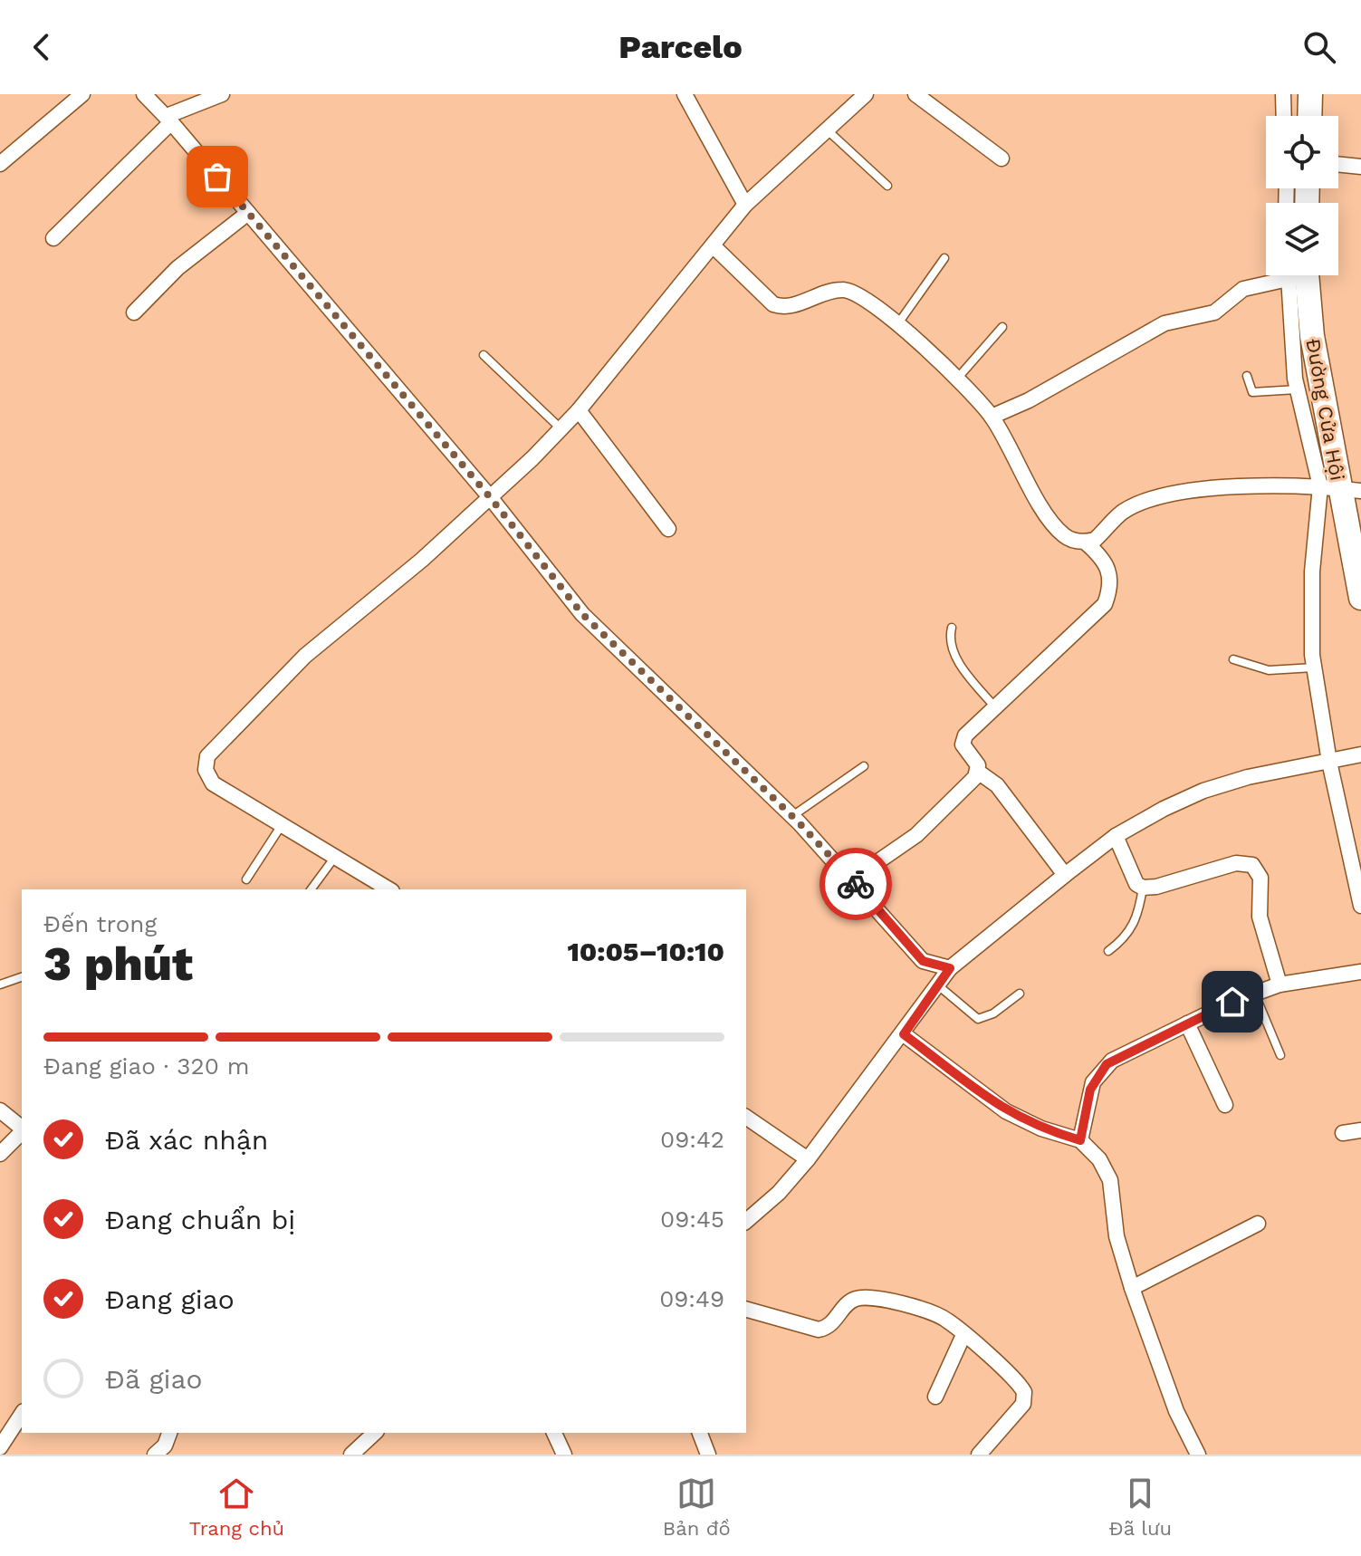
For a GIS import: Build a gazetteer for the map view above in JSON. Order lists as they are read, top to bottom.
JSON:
{
  "streets": {
    "main road": ["Đường Cửa Hội"]
  },
  "page": {
    "header": "Parcelo",
    "heading": ["3 phút", "Đến trong", "10:05–10:10"],
    "bar": "Đang giao · 320 m",
    "list": [
      ["Đã xác nhận", "09:42"],
      ["Đang chuẩn bị", "09:45"],
      ["Đang giao", "09:49"],
      "Đã giao"
    ],
    "tabs": ["Trang chủ", "Bản đồ", "Đã lưu"]
  }
}
